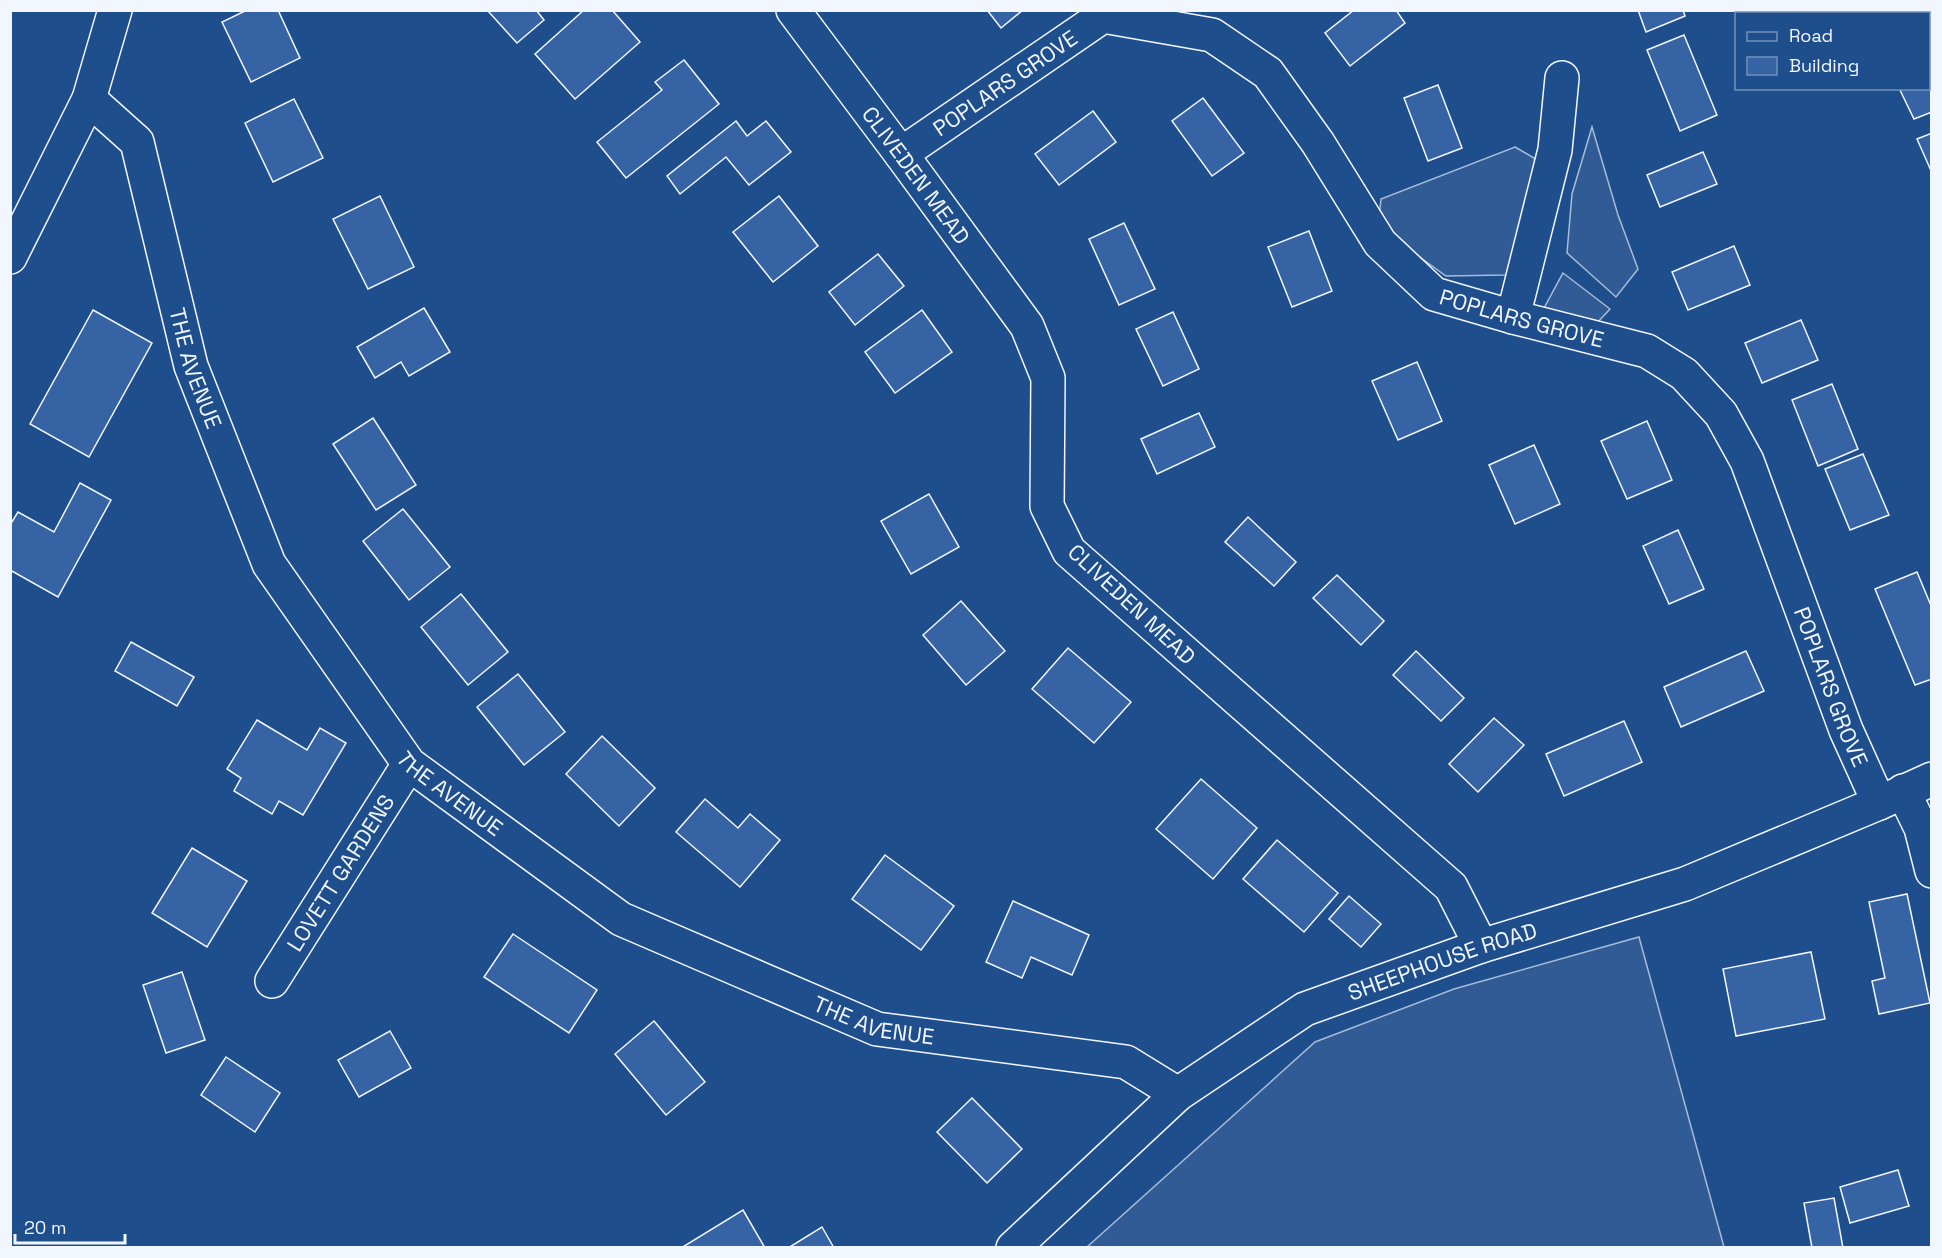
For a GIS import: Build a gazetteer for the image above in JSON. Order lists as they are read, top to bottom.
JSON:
{
  "streets": {
    "street": [
      "POPLARS GROVE",
      "CLIVEDEN MEAD",
      "THE AVENUE",
      "LOVETT GARDENS",
      "SHEEPHOUSE ROAD"
    ]
  },
  "crossings": [
    ["POPLARS GROVE", "CLIVEDEN MEAD"],
    ["POPLARS GROVE", "SHEEPHOUSE ROAD"],
    ["CLIVEDEN MEAD", "SHEEPHOUSE ROAD"],
    ["THE AVENUE", "LOVETT GARDENS"],
    ["THE AVENUE", "SHEEPHOUSE ROAD"]
  ],
  "legend": ["Road", "Building"],
  "scale_bar": "20 m"
}
